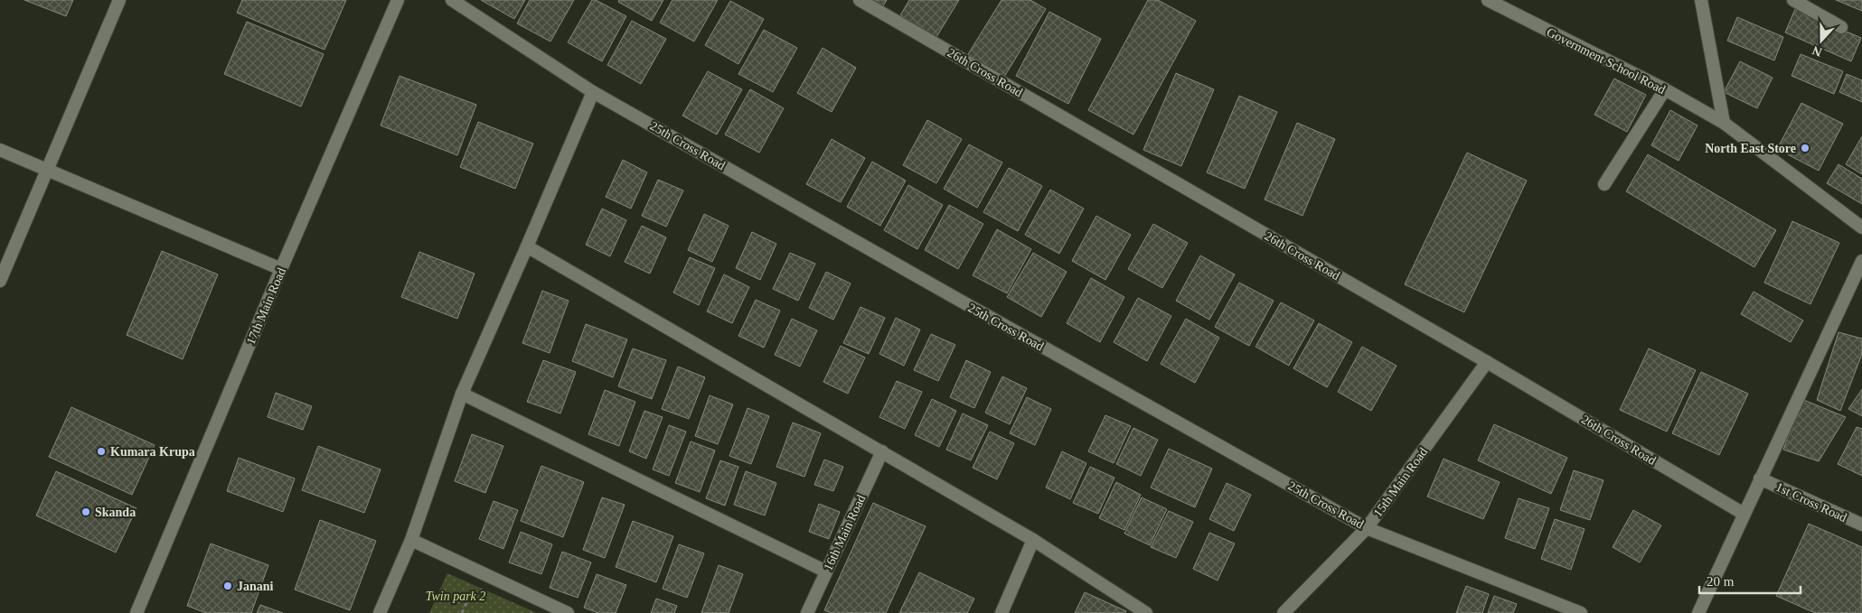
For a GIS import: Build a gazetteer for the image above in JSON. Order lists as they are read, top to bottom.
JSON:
{
  "streets": {
    "street": [
      "Government School Road",
      "26th Cross Road",
      "25th Cross Road",
      "17th Main Road",
      "15th Main Road",
      "1st Cross Road",
      "16th Main Road"
    ]
  },
  "crossings": [
    ["26th Cross Road", "15th Main Road"],
    ["25th Cross Road", "15th Main Road"]
  ],
  "parks": ["Twin park 2"],
  "places": [
    "North East Store",
    "Kumara Krupa",
    "Skanda",
    "Janani"
  ],
  "scale_bar": "20 m",
  "north": "bottom"
}
